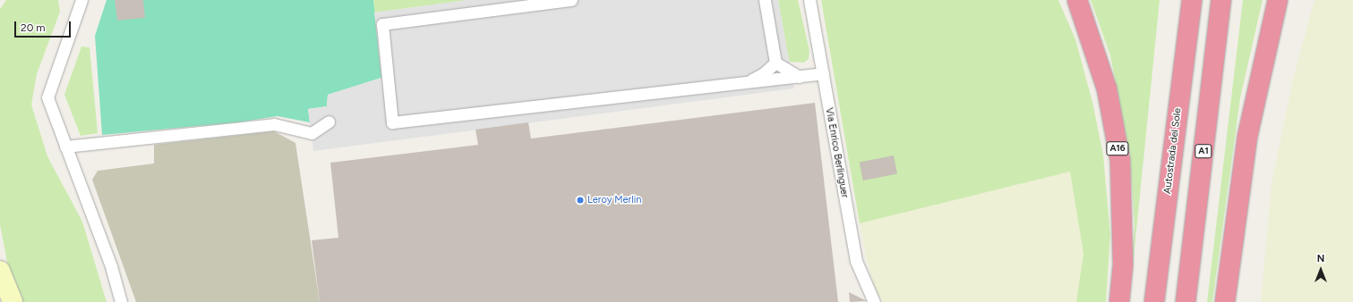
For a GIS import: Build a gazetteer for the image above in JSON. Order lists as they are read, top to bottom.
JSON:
{
  "streets": {
    "highway": ["A16", "Autostrada del Sole", "A1"],
    "lane": ["Via Enrico Berlinguer"]
  },
  "places": ["Leroy Merlin"],
  "scale_bar": "20 m",
  "north": "top"
}
